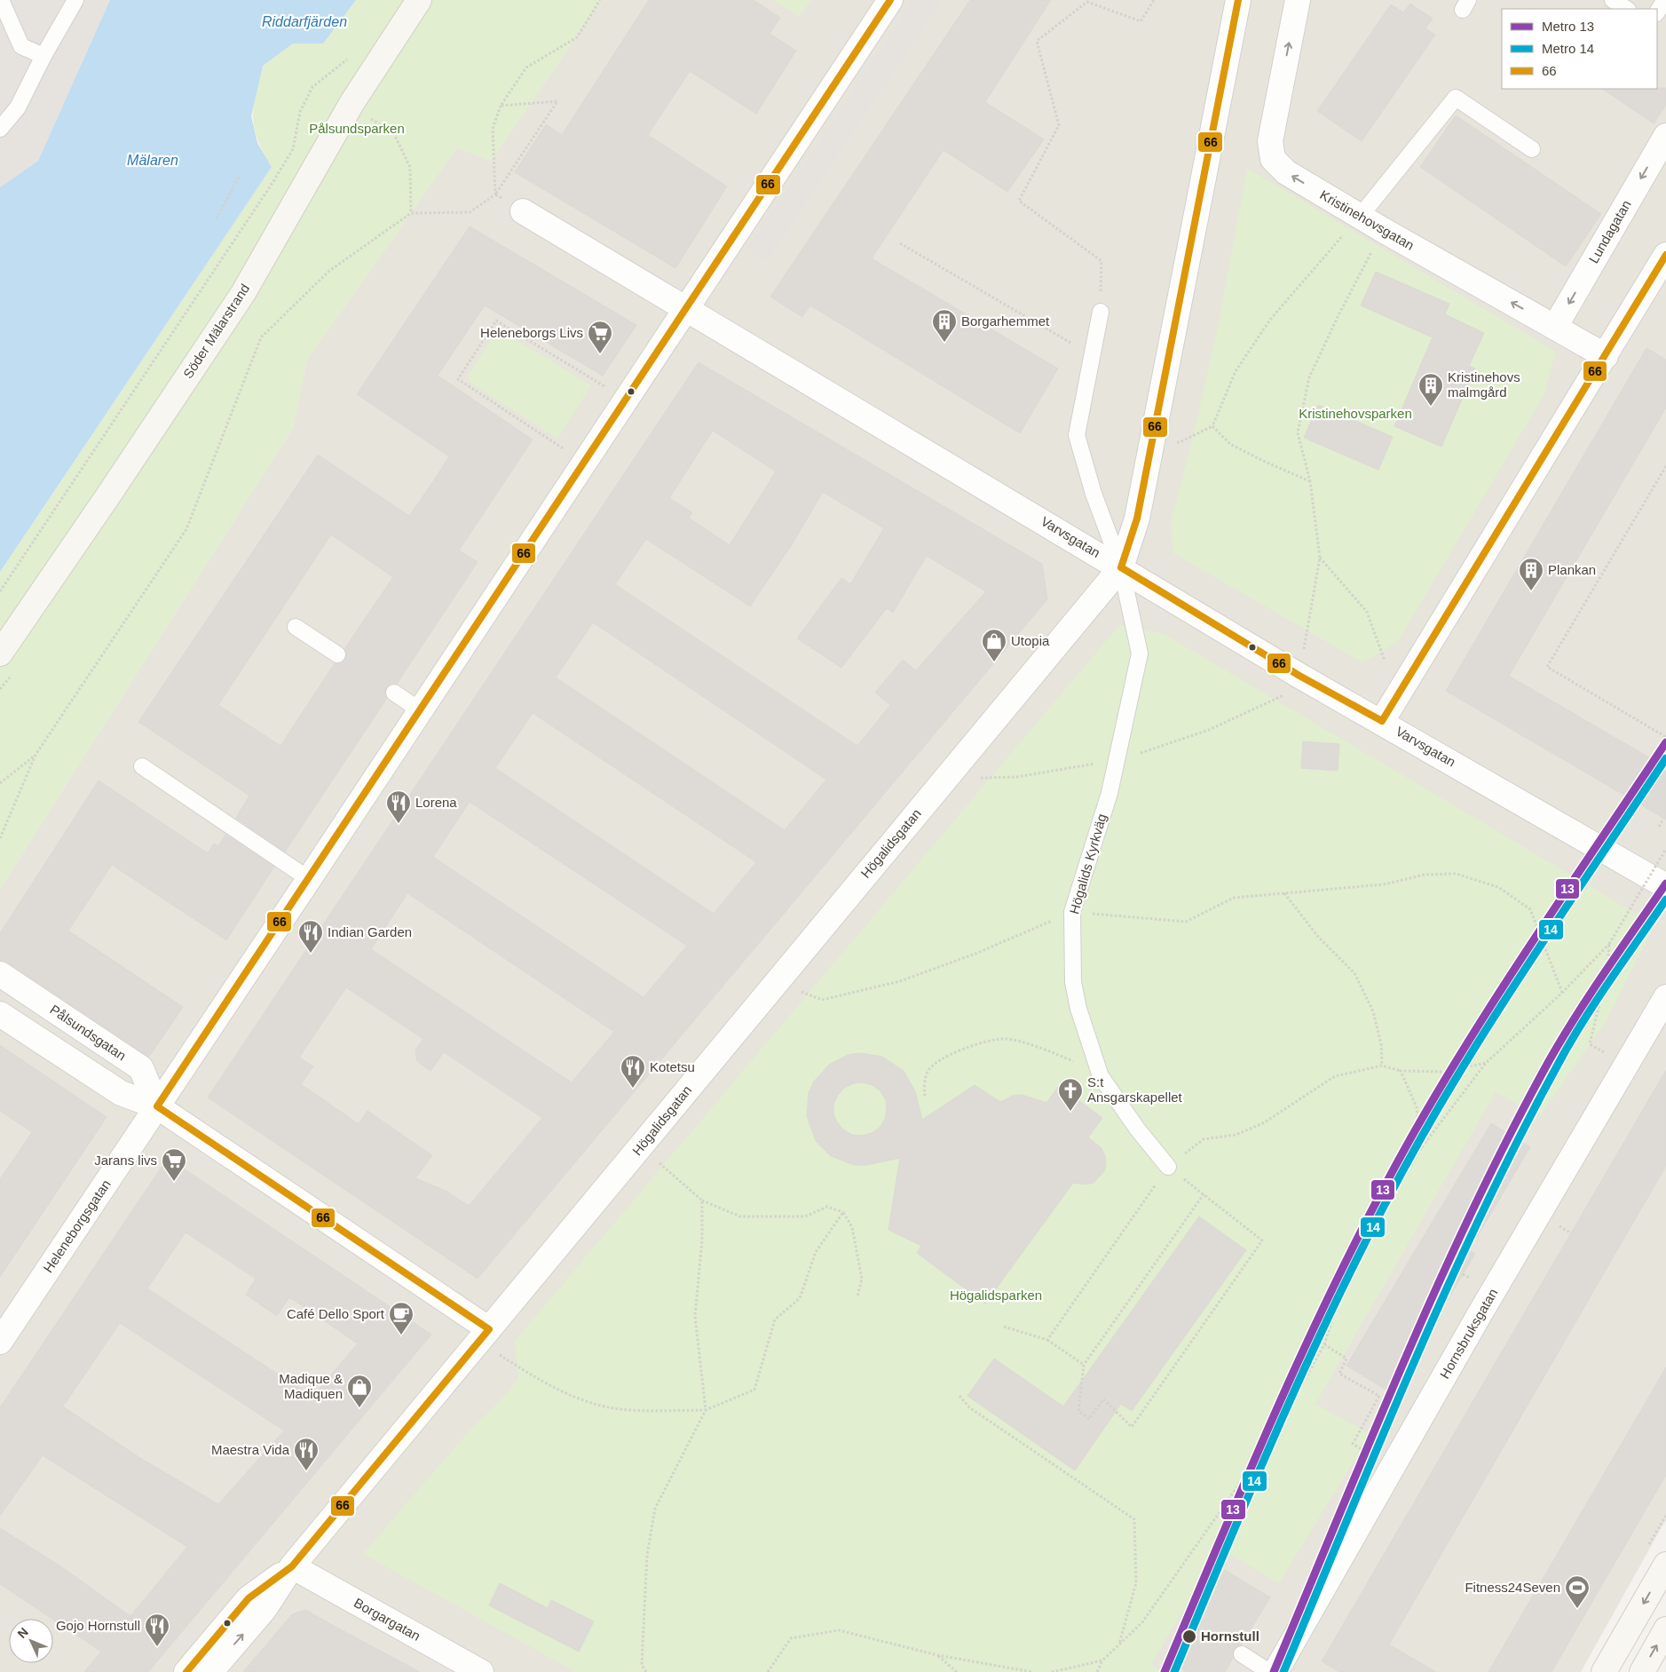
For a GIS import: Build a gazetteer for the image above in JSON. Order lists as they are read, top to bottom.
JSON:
{
  "streets": {
    "street": [
      "Kristinehovsgatan",
      "Lundagatan",
      "Söder Mälarstrand",
      "Varvsgatan",
      "Högalidsgatan",
      "Pålsundsgatan",
      "Heleneborgsgatan",
      "Hornsbruksgatan",
      "Borgargatan"
    ],
    "lane": ["Högalids Kyrkväg"]
  },
  "crossings": [
    ["Kristinehovsgatan", "Lundagatan"],
    ["Varvsgatan", "Högalidsgatan"],
    ["Varvsgatan", "Högalids Kyrkväg"],
    ["Varvsgatan", "Heleneborgsgatan"],
    ["Högalidsgatan", "Högalids Kyrkväg"],
    ["Högalidsgatan", "Borgargatan"],
    ["Pålsundsgatan", "Heleneborgsgatan"]
  ],
  "one_way": ["Kristinehovsgatan"],
  "water": ["Riddarfjärden", "Mälaren"],
  "parks": ["Pålsundsparken", "Kristinehovsparken", "Högalidsparken"],
  "places": {
    "building": ["Borgarhemmet", "Kristinehovs malmgård", "Plankan"],
    "supermarket": ["Heleneborgs Livs", "Jarans livs"],
    "shop": ["Utopia", "Madique & Madiquen"],
    "restaurant": [
      "Lorena",
      "Indian Garden",
      "Kotetsu",
      "Maestra Vida",
      "Gojo Hornstull"
    ],
    "church": ["S:t Ansgarskapellet"],
    "cafe": ["Café Dello Sport"],
    "sports": ["Fitness24Seven"],
    "other": ["Hornstull"]
  },
  "lines": ["transit line 66", "metro line 13", "metro line 14"],
  "legend": ["Metro 13", "Metro 14", "66"],
  "north": "top left"
}
